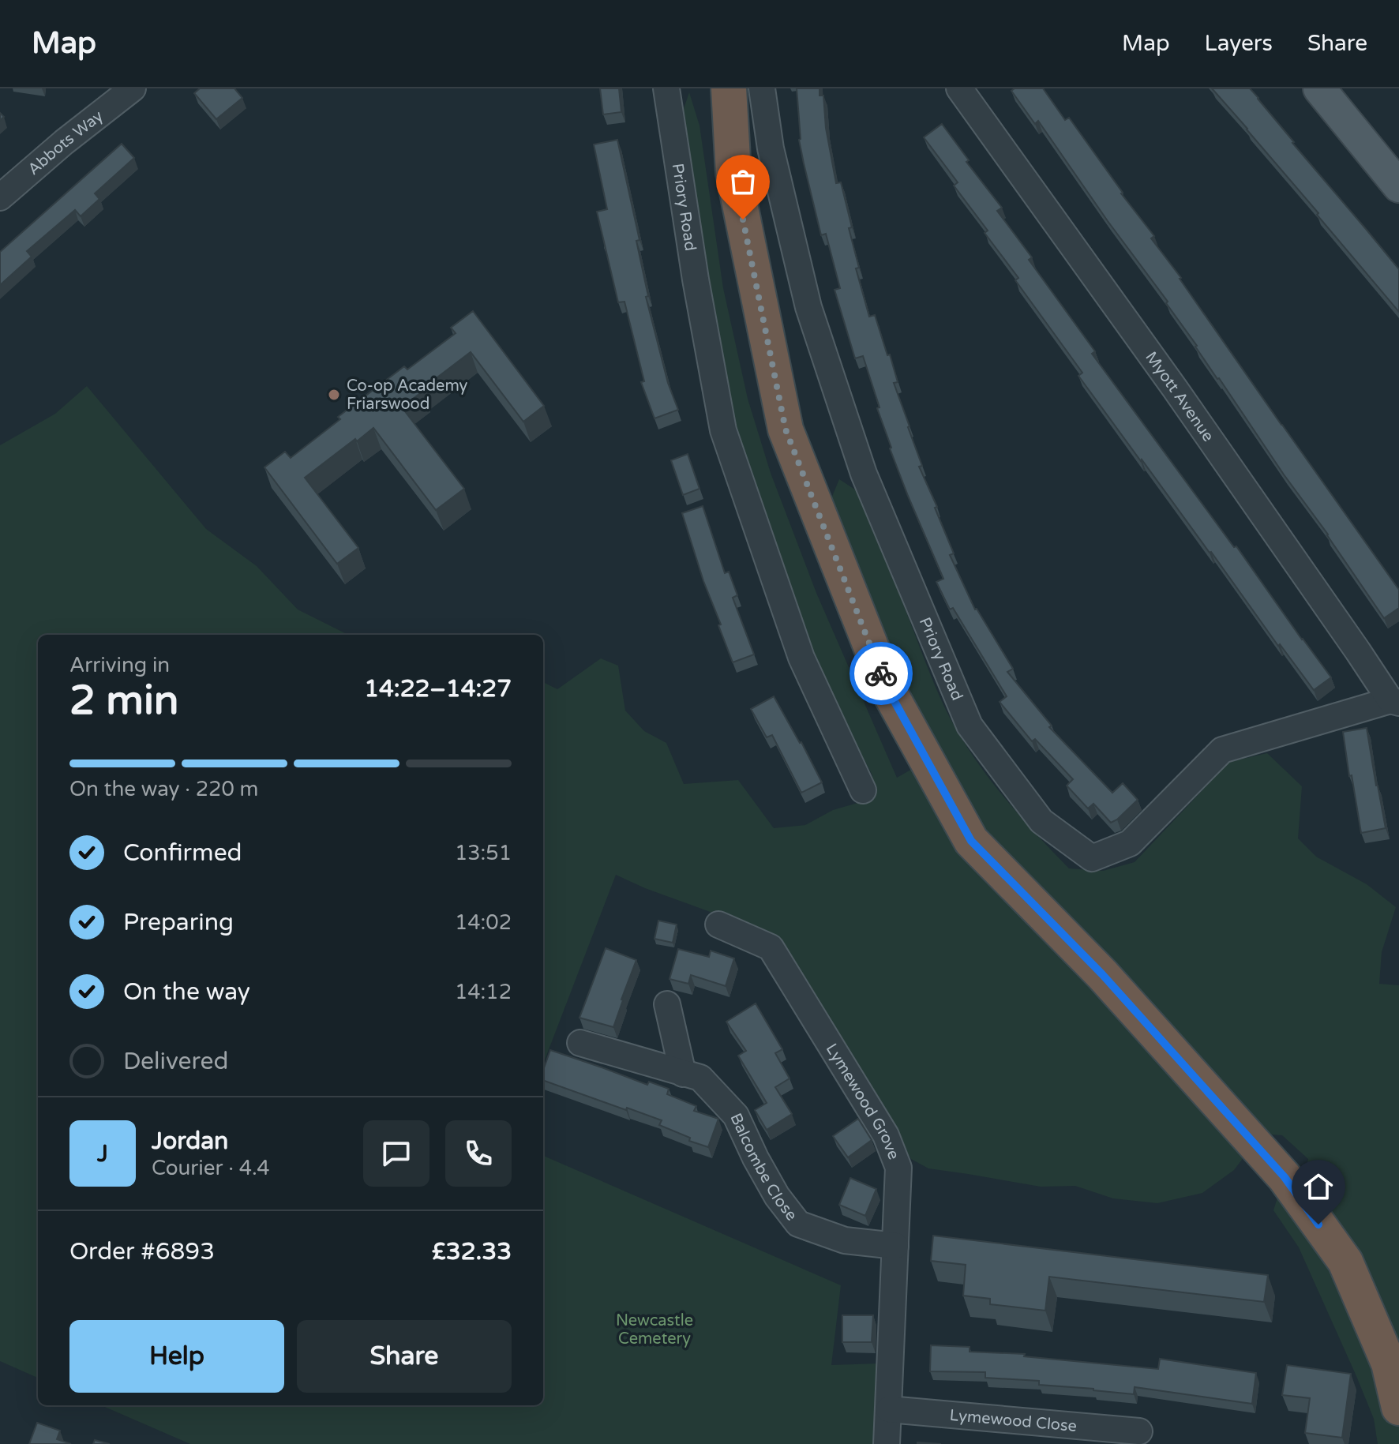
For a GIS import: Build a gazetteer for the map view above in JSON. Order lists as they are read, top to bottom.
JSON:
{
  "streets": {
    "street": [
      "Abbots Way",
      "Priory Road",
      "Myott Avenue",
      "Lymewood Grove",
      "Balcombe Close",
      "Lymewood Close"
    ]
  },
  "crossings": [
    ["Priory Road", "Myott Avenue"],
    ["Lymewood Grove", "Balcombe Close"],
    ["Lymewood Grove", "Lymewood Close"]
  ],
  "parks": ["Newcastle Cemetery"],
  "places": ["Co-op Academy Friarswood"],
  "page": {
    "header": "Map",
    "nav": ["Map", "Layers", "Share"],
    "heading": ["2 min", "Arriving in", "14:22–14:27"],
    "panel": [
      "Jordan",
      "Courier · 4.4",
      "Order #6893",
      "£32.33"
    ],
    "bar": "On the way · 220 m",
    "list": [
      ["Confirmed", "13:51"],
      ["Preparing", "14:02"],
      ["On the way", "14:12"],
      "Delivered"
    ],
    "round": "J",
    "buttons": ["Help", "Share"]
  }
}
